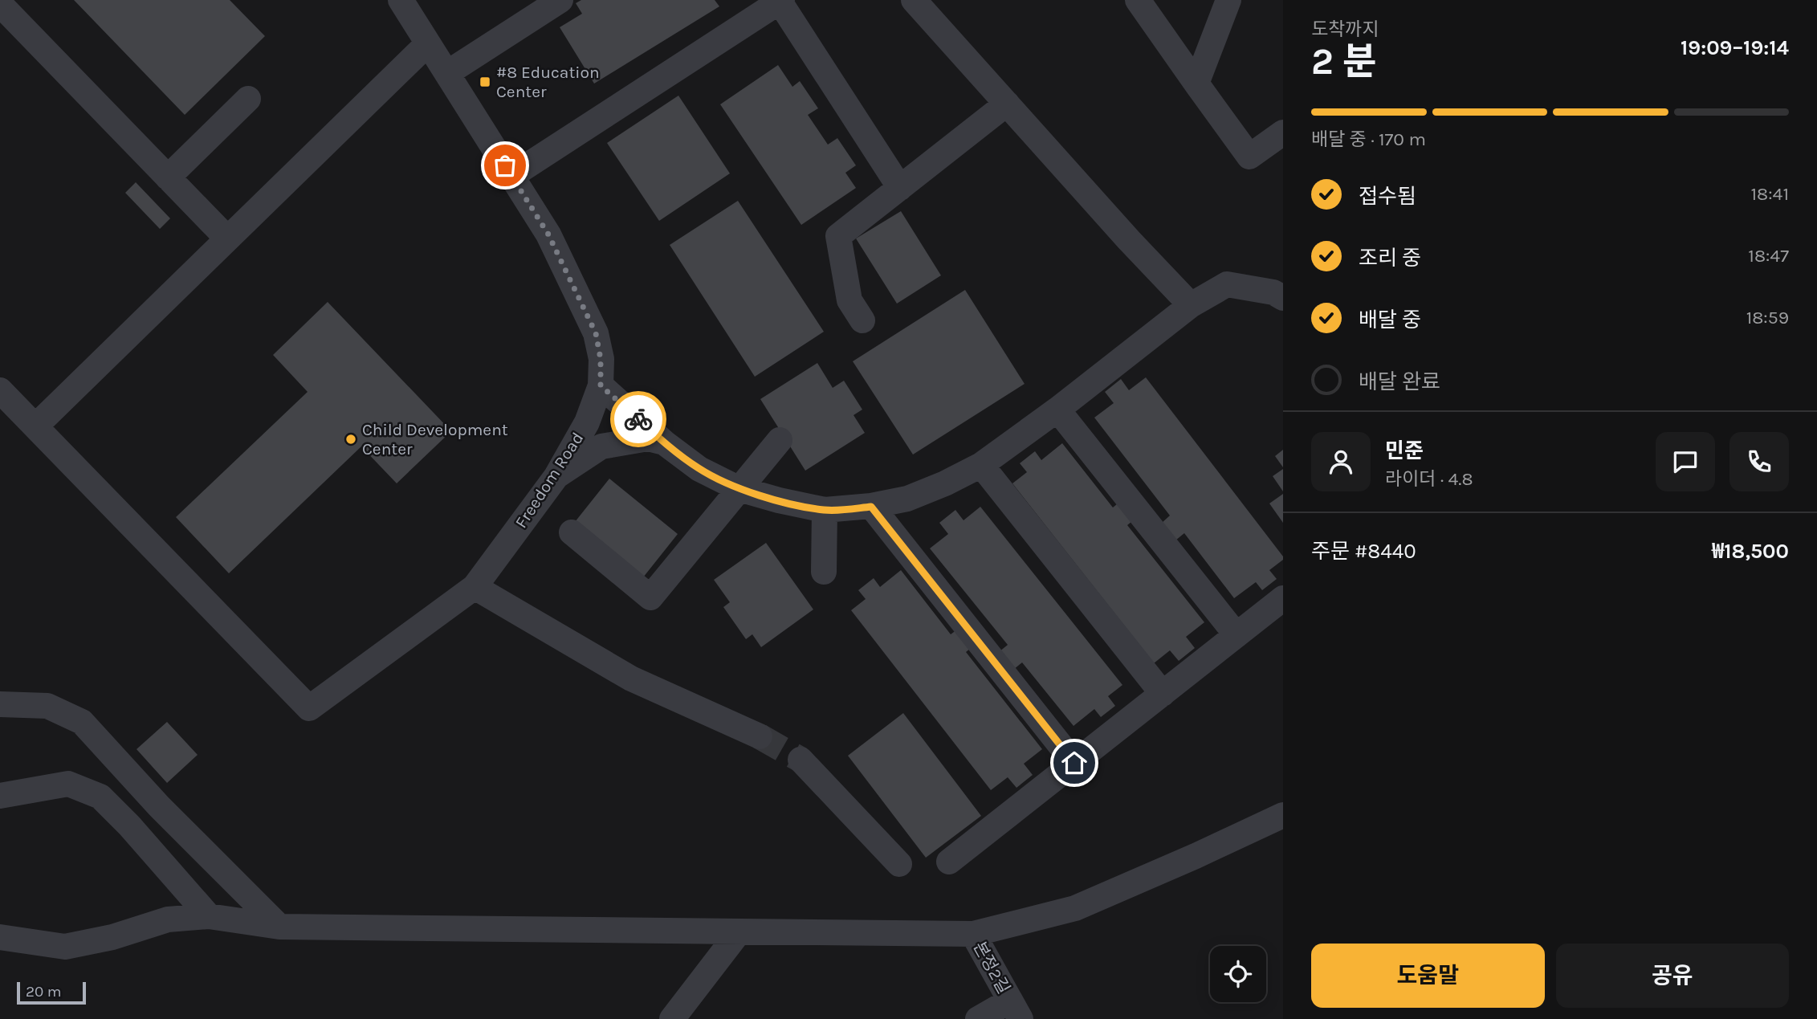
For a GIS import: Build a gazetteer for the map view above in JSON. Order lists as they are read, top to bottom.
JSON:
{
  "streets": {
    "street": ["Freedom Road", "본정2길"]
  },
  "places": {
    "transit": ["#8 Education Center"],
    "other": ["Child Development Center"]
  },
  "scale_bar": "20 m",
  "page": {
    "heading": ["2 분", "도착까지", "19:09–19:14"],
    "panel": [
      "민준",
      "라이더 · 4.8",
      "주문 #8440",
      "₩18,500"
    ],
    "bar": "배달 중 · 170 m",
    "list": [
      ["접수됨", "18:41"],
      ["조리 중", "18:47"],
      ["배달 중", "18:59"],
      "배달 완료"
    ],
    "buttons": ["도움말", "공유"],
    "scale": "20 m"
  }
}
